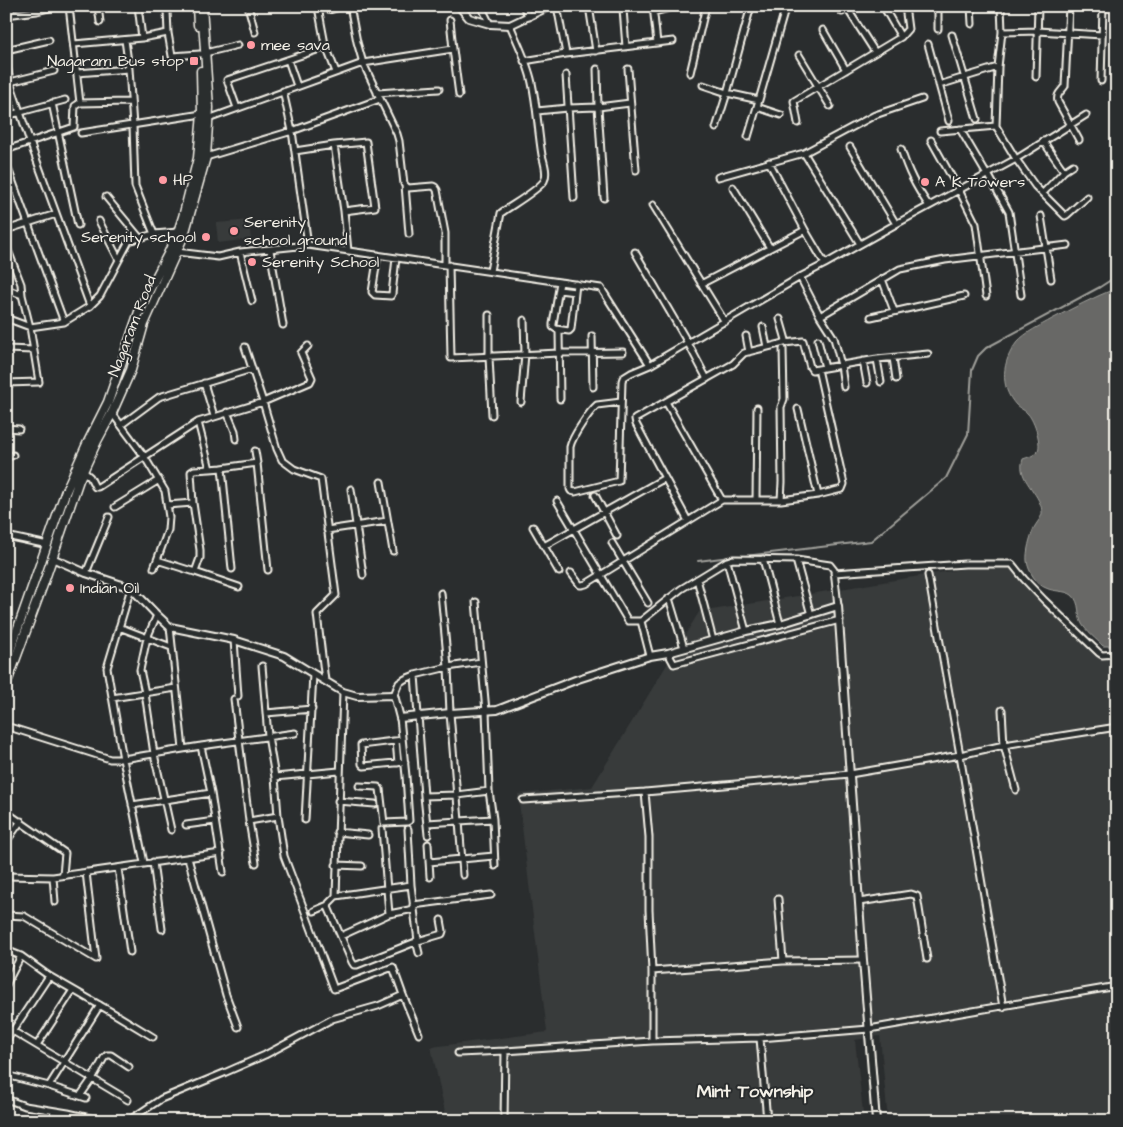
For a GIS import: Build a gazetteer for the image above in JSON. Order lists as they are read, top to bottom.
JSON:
{
  "streets": {
    "main road": ["Nagaram Road"]
  },
  "districts": ["Mint Township"],
  "places": {
    "other": [
      "mee sava",
      "HP",
      "A K Towers",
      "Serenity school ground",
      "Serenity school",
      "Serenity School",
      "Indian Oil"
    ],
    "transit": ["Nagaram Bus stop"]
  }
}
